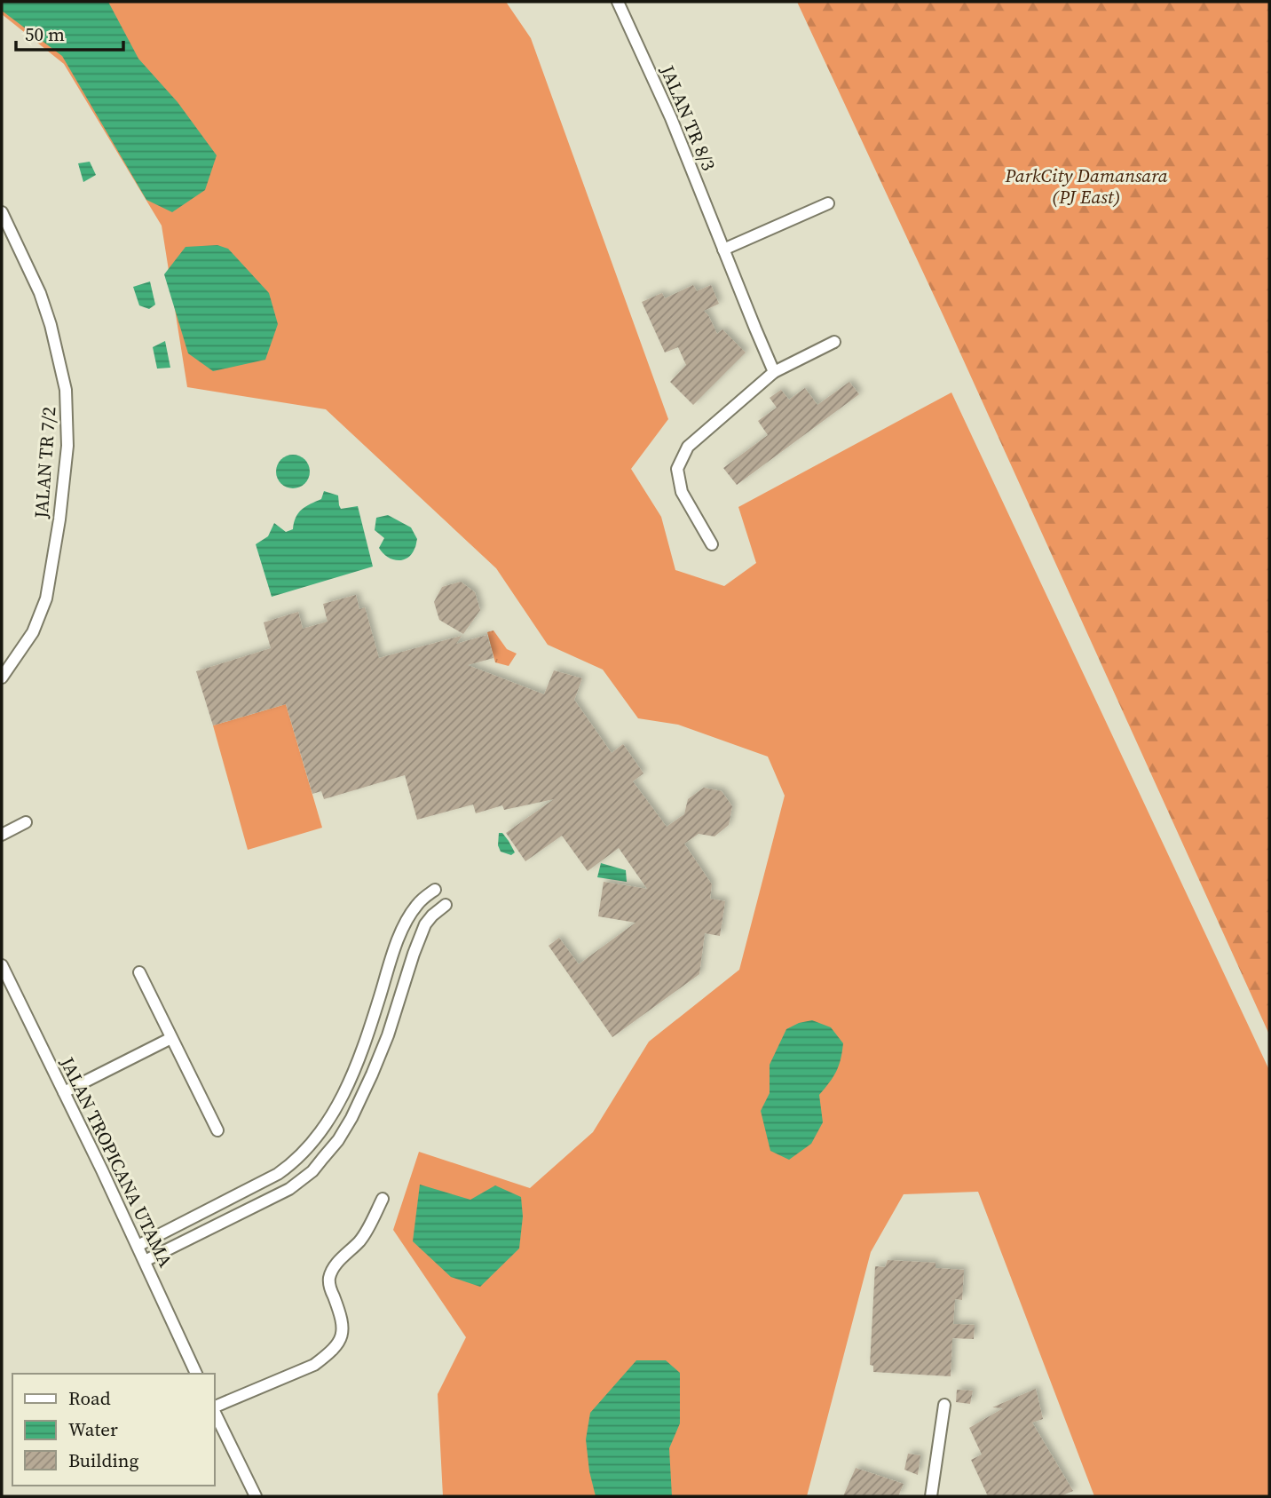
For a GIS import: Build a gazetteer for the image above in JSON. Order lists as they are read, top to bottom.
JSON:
{
  "streets": {
    "street": ["JALAN TR 8/3", "JALAN TR 7/2", "JALAN TROPICANA UTAMA"]
  },
  "parks": ["ParkCity Damansara (PJ East)"],
  "legend": ["Road", "Water", "Building"],
  "scale_bar": "50 m"
}
